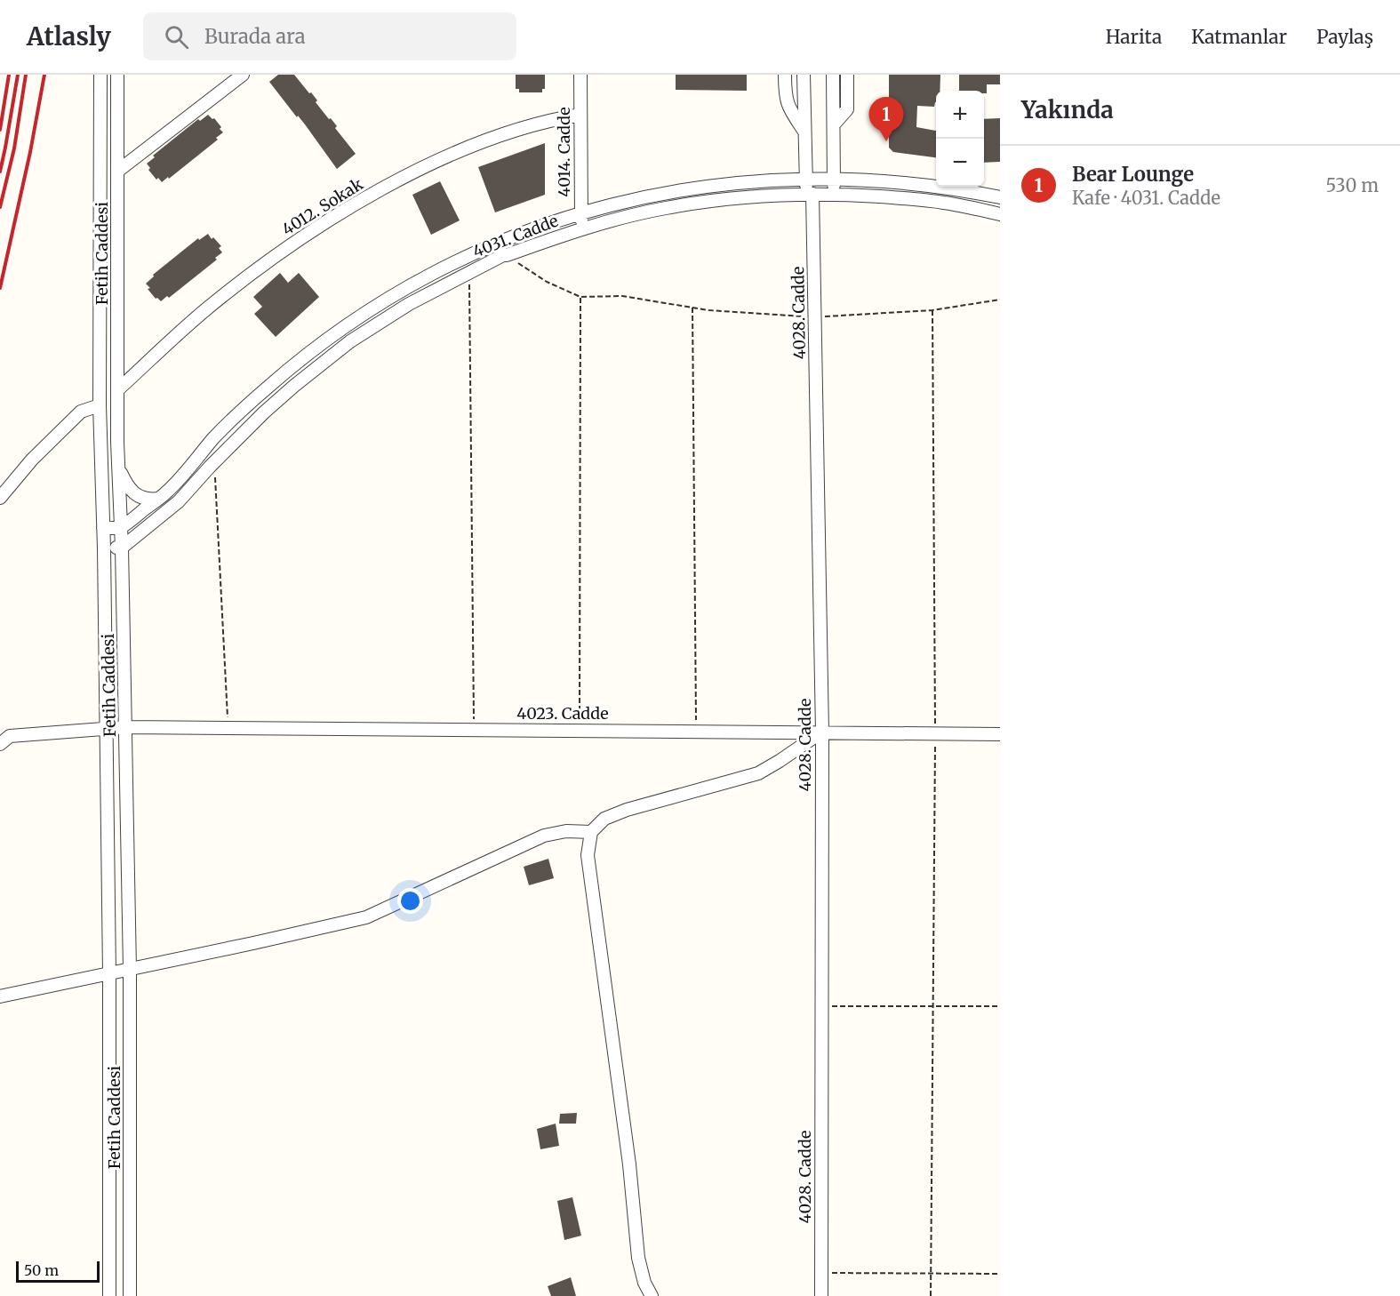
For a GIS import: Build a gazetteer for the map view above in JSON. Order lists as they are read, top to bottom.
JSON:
{
  "streets": {
    "street": [
      "4014. Cadde",
      "4012. Sokak",
      "4031. Cadde",
      "Fetih Caddesi",
      "4028. Cadde",
      "4023. Cadde"
    ]
  },
  "crossings": [
    ["4014. Cadde", "4012. Sokak"],
    ["4014. Cadde", "4031. Cadde"],
    ["4012. Sokak", "Fetih Caddesi"],
    ["4031. Cadde", "Fetih Caddesi"],
    ["4031. Cadde", "4028. Cadde"],
    ["Fetih Caddesi", "4023. Cadde"],
    ["4028. Cadde", "4023. Cadde"]
  ],
  "scale_bar": "50 m",
  "page": {
    "header": "Atlasly",
    "search": "Burada ara",
    "nav": ["Harita", "Katmanlar", "Paylaş"],
    "heading": "Yakında",
    "map_buttons": ["+", "−"],
    "pins": "1",
    "list": [
      {
        "mark": "1",
        "name": "Bear Lounge",
        "note": "Kafe · 4031. Cadde",
        "value": "530 m"
      }
    ],
    "scale": "50 m"
  }
}
